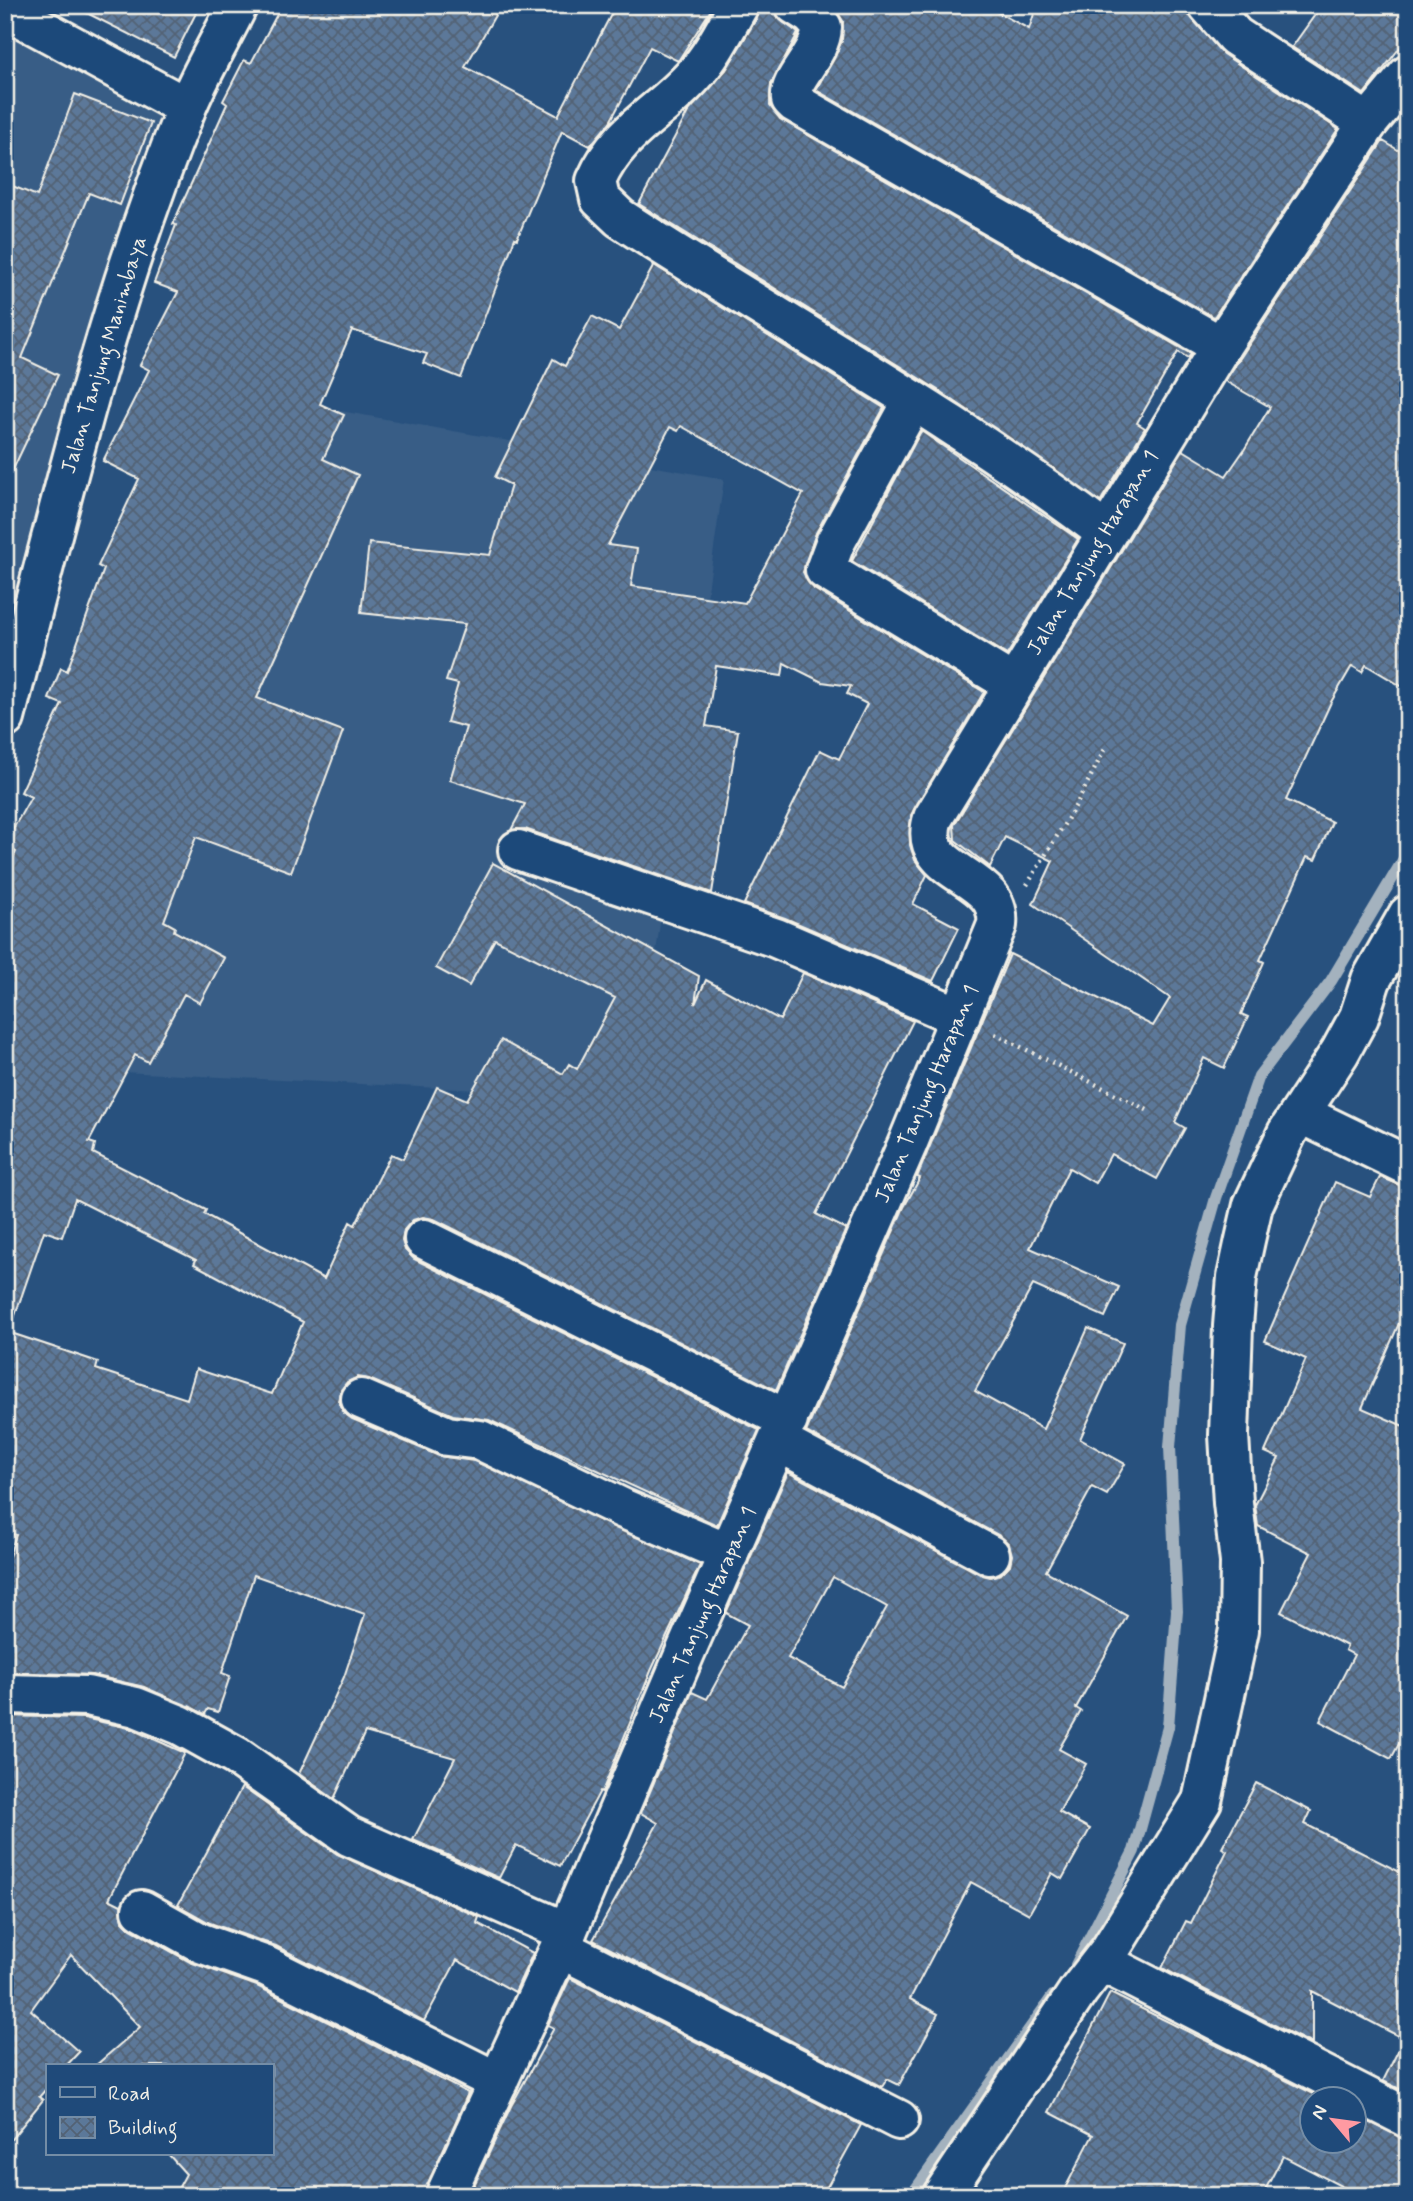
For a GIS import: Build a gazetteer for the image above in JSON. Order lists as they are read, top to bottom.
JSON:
{
  "streets": {
    "street": ["Jalan Tanjung Manimbaya", "Jalan Tanjung Harapan 1"]
  },
  "legend": ["Road", "Building"],
  "north": "top left"
}
